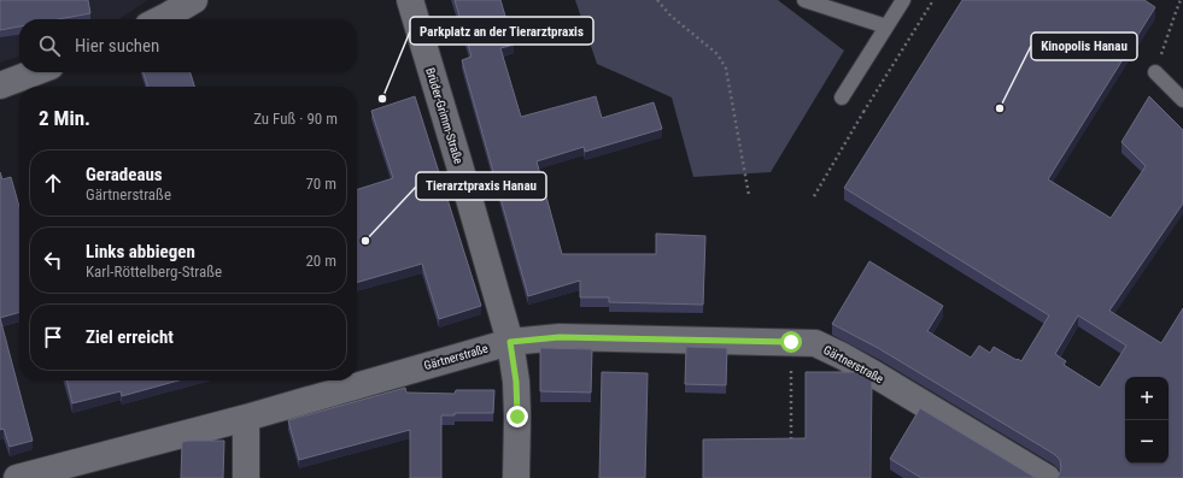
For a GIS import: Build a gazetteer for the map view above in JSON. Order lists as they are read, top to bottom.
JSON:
{
  "streets": {
    "street": ["Brüder-Grimm-Straße", "Gärtnerstraße"]
  },
  "crossings": [
    ["Brüder-Grimm-Straße", "Gärtnerstraße"]
  ],
  "places": ["Parkplatz an der Tierarztpraxis", "Kinopolis Hanau", "Tierarztpraxis Hanau"],
  "page": {
    "search": "Hier suchen",
    "heading": ["2 Min.", "Zu Fuß · 90 m"],
    "list": [
      ["Geradeaus", "Gärtnerstraße", "70 m"],
      ["Links abbiegen", "Karl-Röttelberg-Straße", "20 m"],
      "Ziel erreicht"
    ],
    "map_buttons": ["+", "−"]
  }
}
